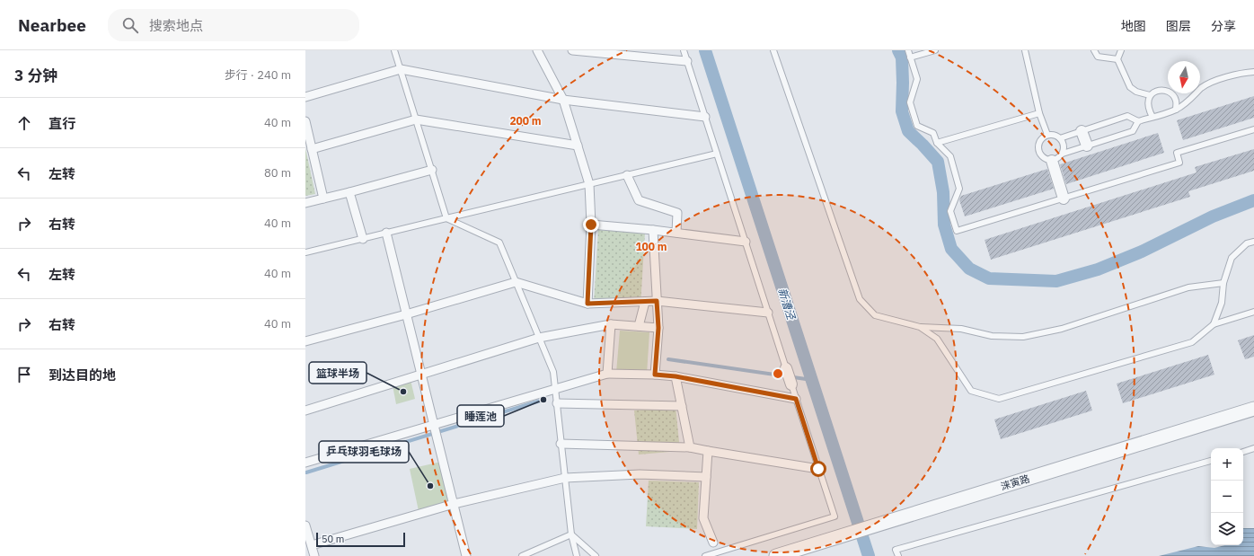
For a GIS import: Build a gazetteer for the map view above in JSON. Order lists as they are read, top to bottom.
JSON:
{
  "streets": {
    "street": ["涞寅路"]
  },
  "water": ["新漕泾"],
  "places": ["篮球半场", "睡莲池", "乒乓球羽毛球场"],
  "scale_bar": "50 m",
  "north": "bottom",
  "page": {
    "header": "Nearbee",
    "search": "搜索地点",
    "nav": ["地图", "图层", "分享"],
    "heading": ["3 分钟", "步行 · 240 m"],
    "list": [
      ["直行", "40 m"],
      ["左转", "80 m"],
      ["右转", "40 m"],
      ["左转", "40 m"],
      ["右转", "40 m"],
      "到达目的地"
    ],
    "map_buttons": ["+", "−"],
    "scale": "50 m"
  },
  "rings": ["200 m", "100 m"]
}
